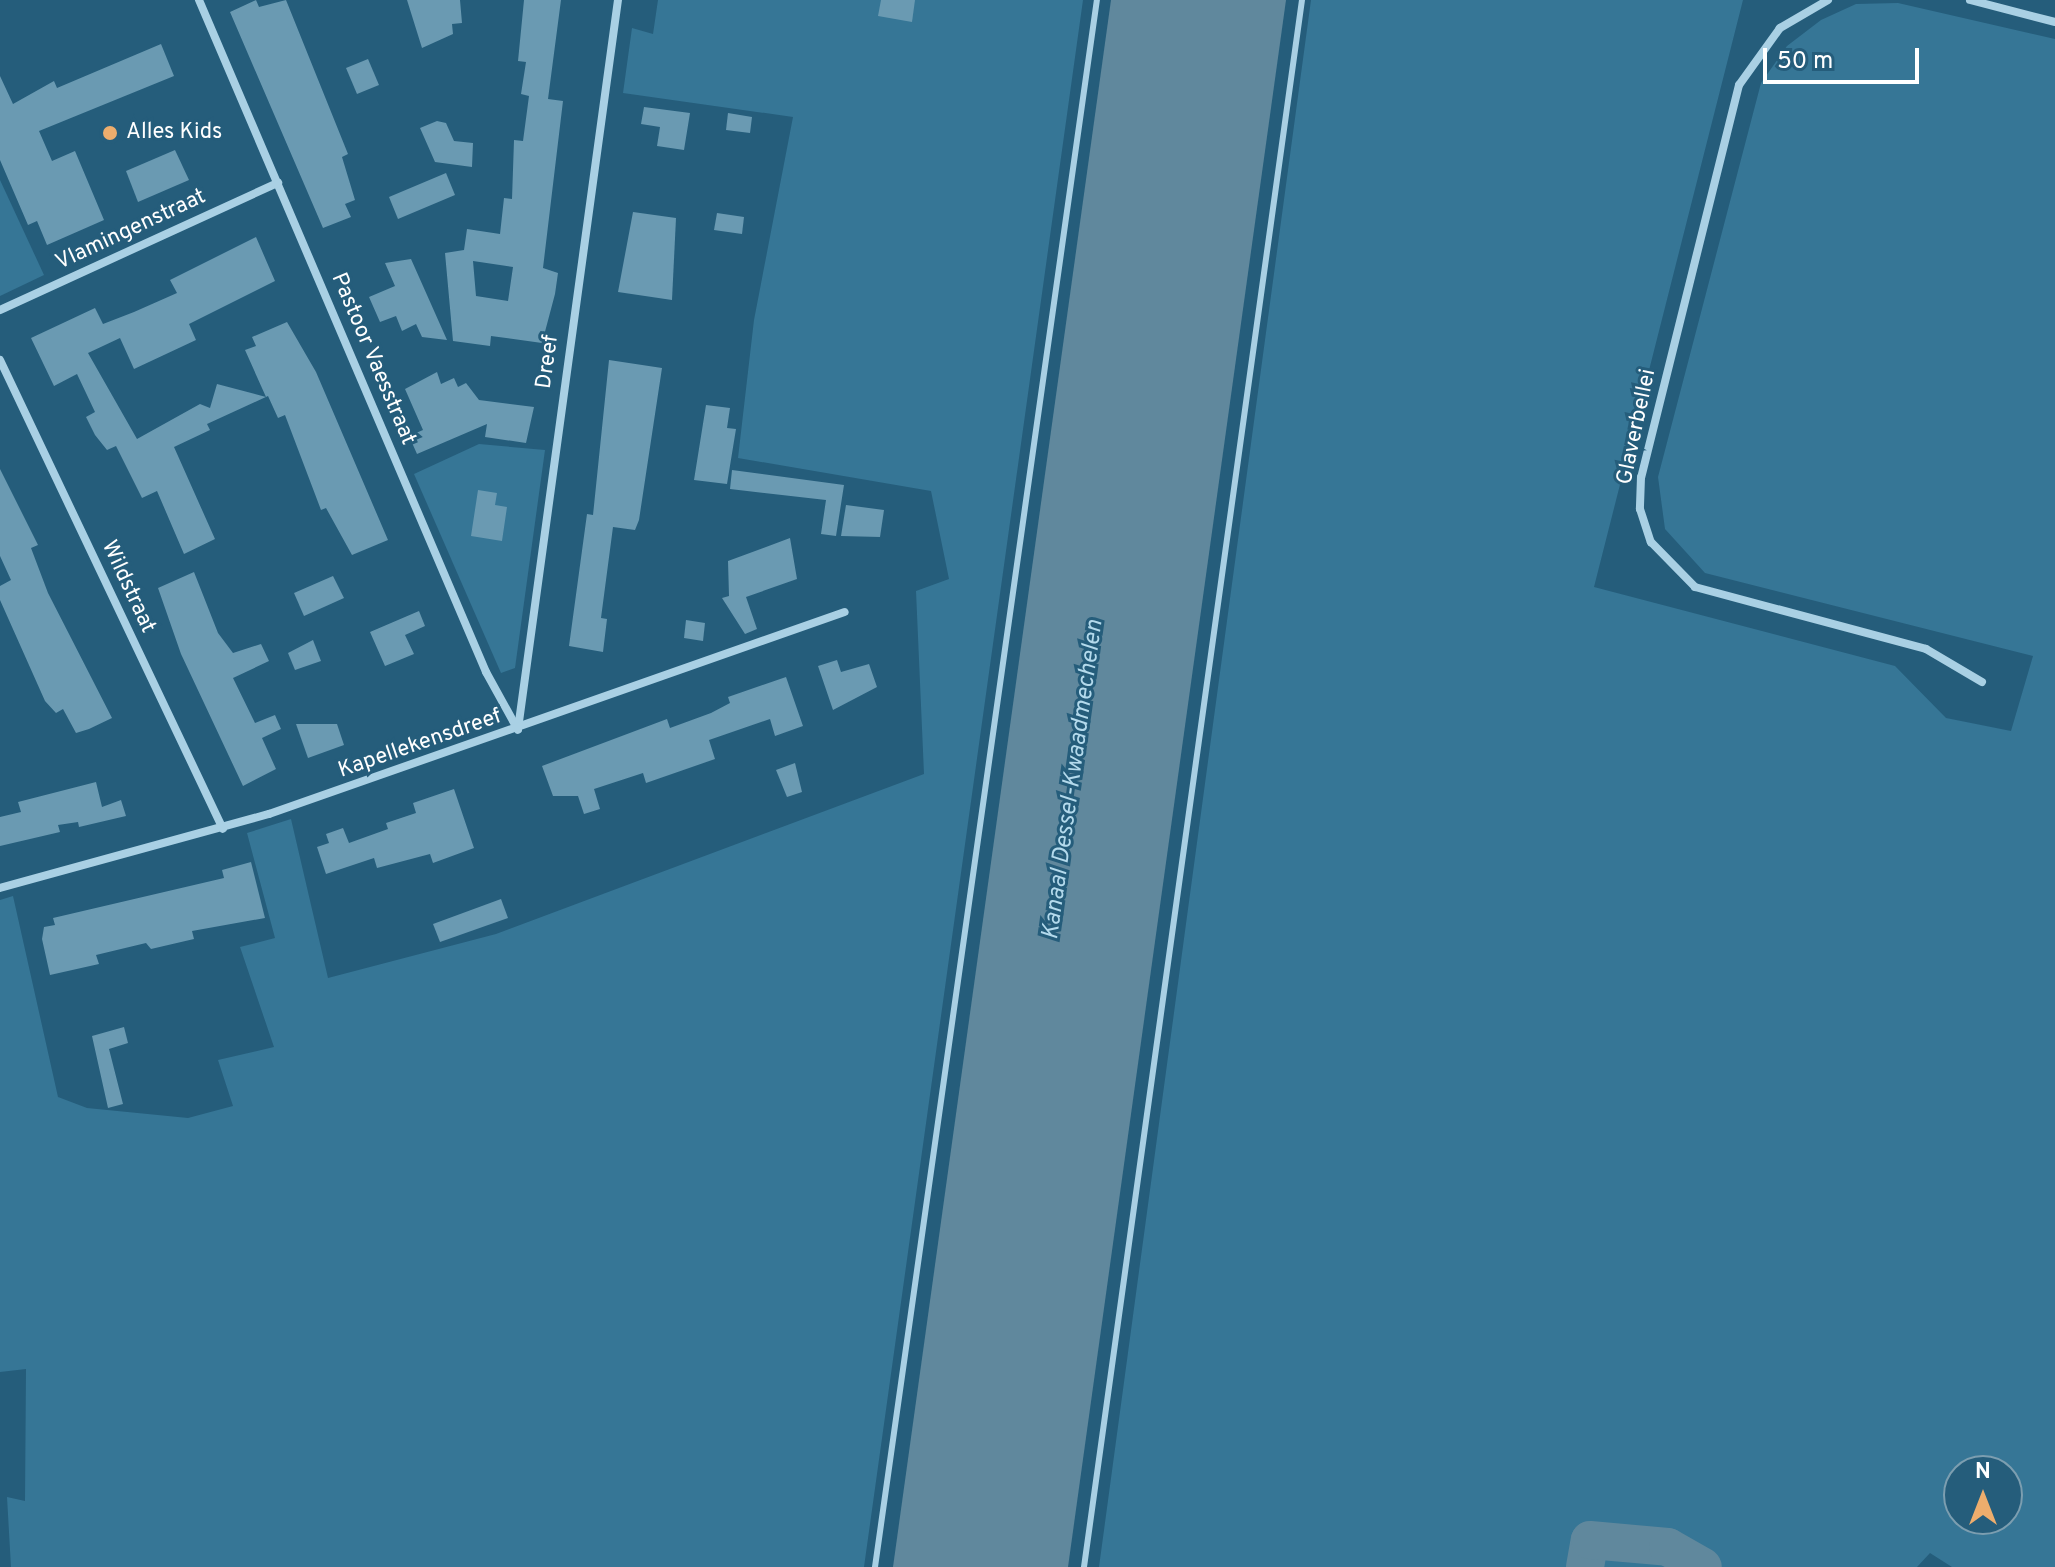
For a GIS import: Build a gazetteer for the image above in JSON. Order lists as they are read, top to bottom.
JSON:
{
  "streets": {
    "street": [
      "Vlamingenstraat",
      "Pastoor Vaesstraat",
      "Dreef",
      "Glaverbellei",
      "Wildstraat",
      "Kapellekensdreef"
    ]
  },
  "crossings": [
    ["Vlamingenstraat", "Pastoor Vaesstraat"],
    ["Pastoor Vaesstraat", "Dreef"],
    ["Pastoor Vaesstraat", "Kapellekensdreef"],
    ["Dreef", "Kapellekensdreef"],
    ["Wildstraat", "Kapellekensdreef"]
  ],
  "water": ["Kanaal Dessel-Kwaadmechelen"],
  "places": ["Alles Kids"],
  "scale_bar": "50 m",
  "north": "top"
}
